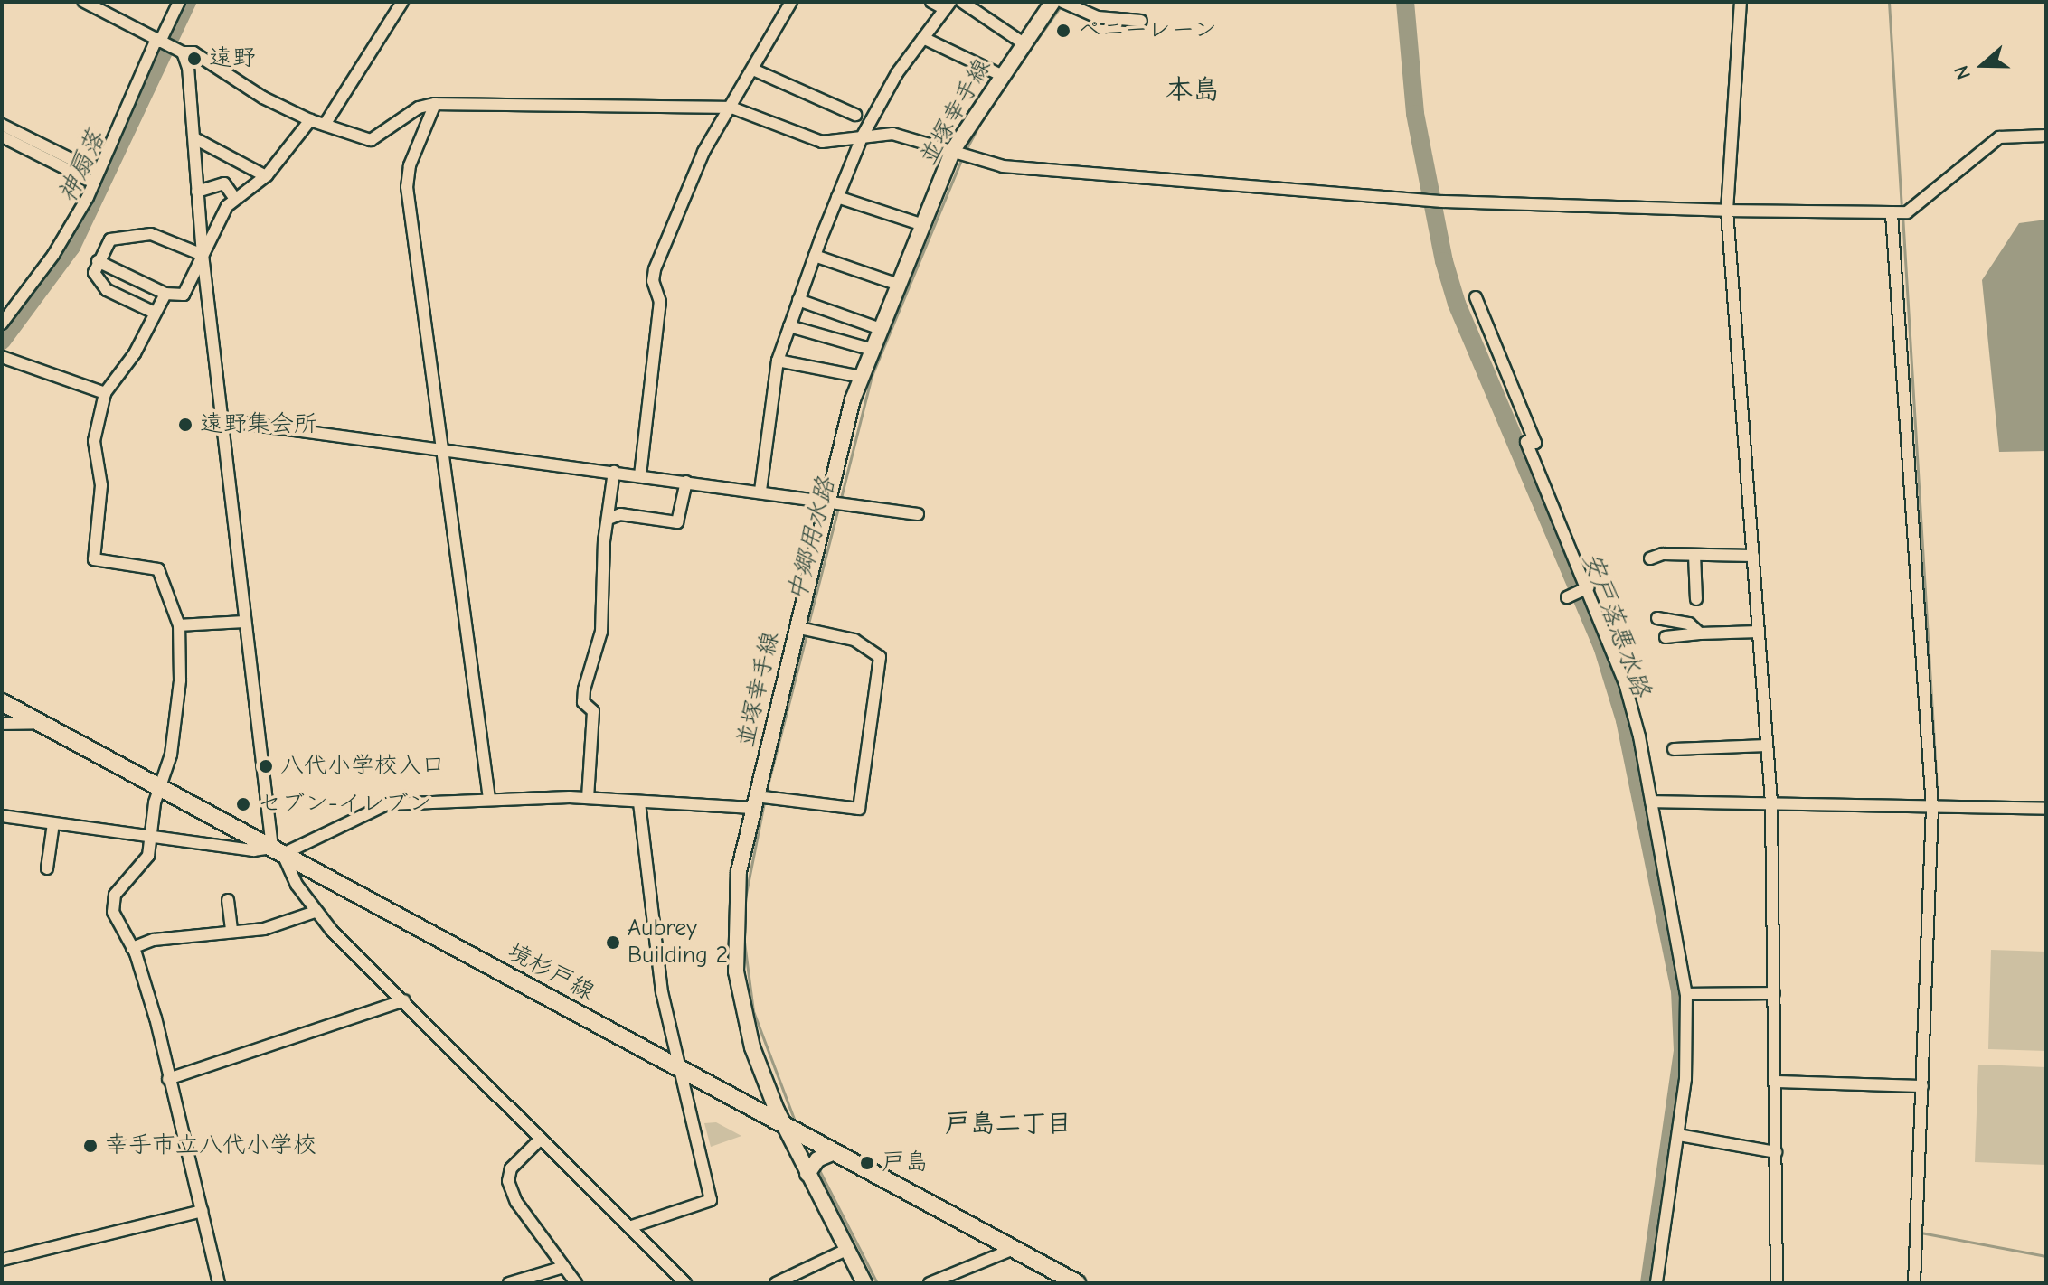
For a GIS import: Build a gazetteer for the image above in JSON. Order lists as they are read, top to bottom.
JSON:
{
  "streets": {
    "main road": ["並塚幸手線", "境杉戸線"]
  },
  "crossings": [
    ["並塚幸手線", "境杉戸線"]
  ],
  "districts": ["本島", "戸島二丁目"],
  "water": ["神扇落", "中郷用水路", "安戸落悪水路"],
  "places": [
    "ペニーレーン",
    "遠野",
    "遠野集会所",
    "八代小学校入口",
    "セブン-イレブン",
    "Aubrey Building 2",
    "幸手市立八代小学校",
    "戸島"
  ],
  "north": "left"
}
